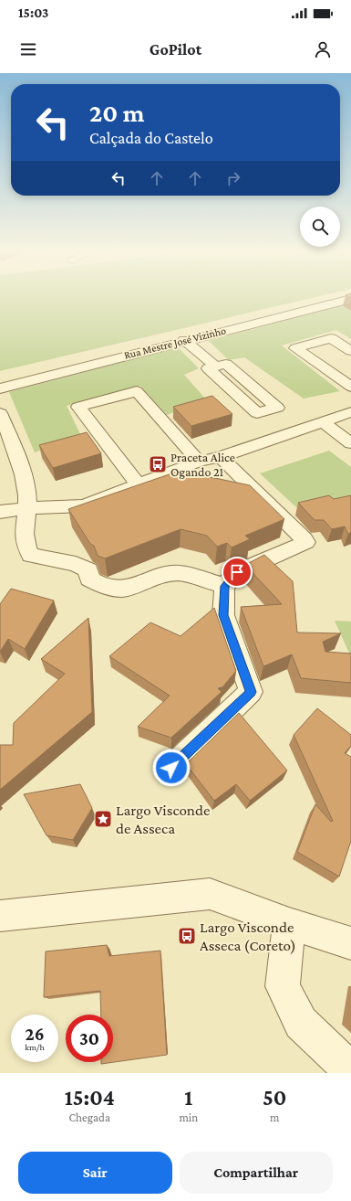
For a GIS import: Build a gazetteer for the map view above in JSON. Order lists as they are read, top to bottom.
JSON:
{
  "streets": {
    "street": ["Rua Mestre José Vizinho"]
  },
  "places": {
    "bus stop": ["Praceta Alice Ogando 21", "Largo Visconde Asseca (Coreto)"],
    "place": ["Largo Visconde de Asseca"]
  },
  "page": {
    "status": "15:03",
    "header": "GoPilot",
    "turn": ["20 m", "Calçada do Castelo"],
    "speed": "26 km/h",
    "limit": "30",
    "eta": [
      "15:04",
      "Chegada",
      "1",
      "min",
      "50",
      "m"
    ],
    "buttons": ["Sair", "Compartilhar"]
  }
}
